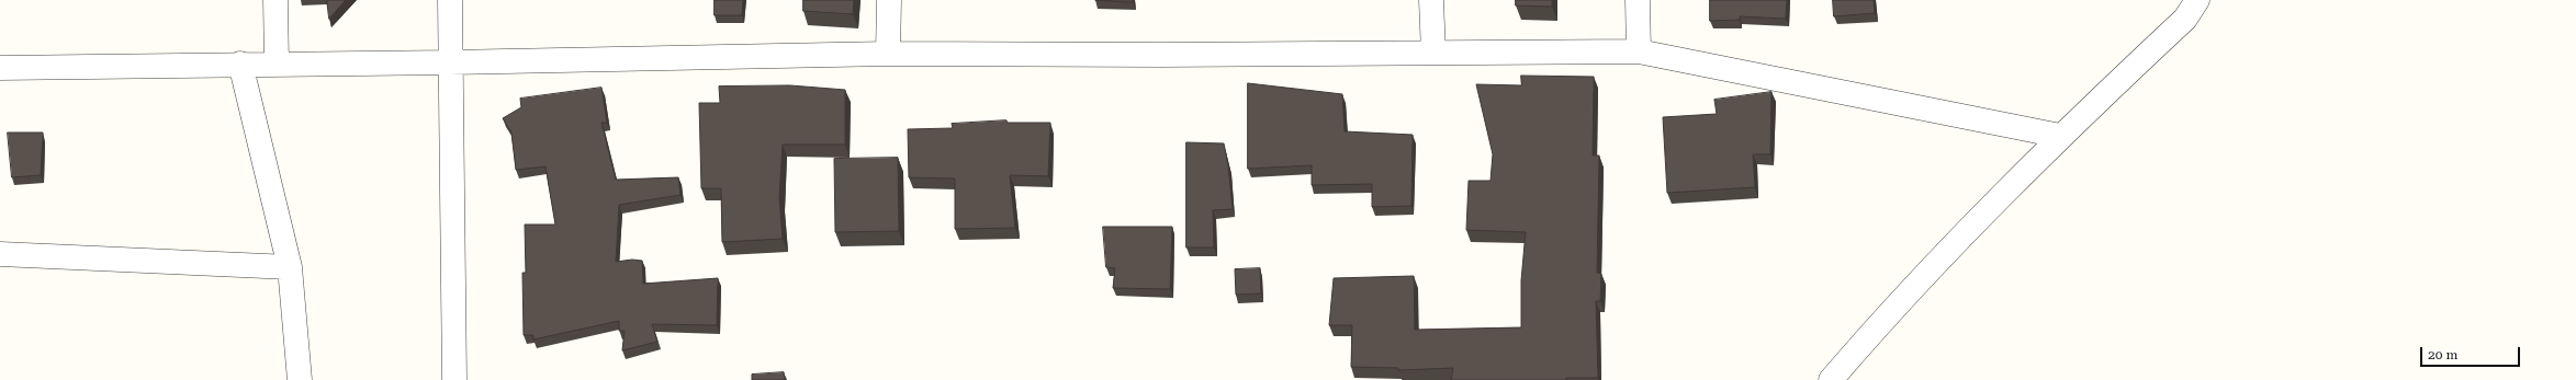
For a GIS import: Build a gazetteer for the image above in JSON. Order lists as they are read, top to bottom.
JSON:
{
  "scale_bar": "20 m"
}
